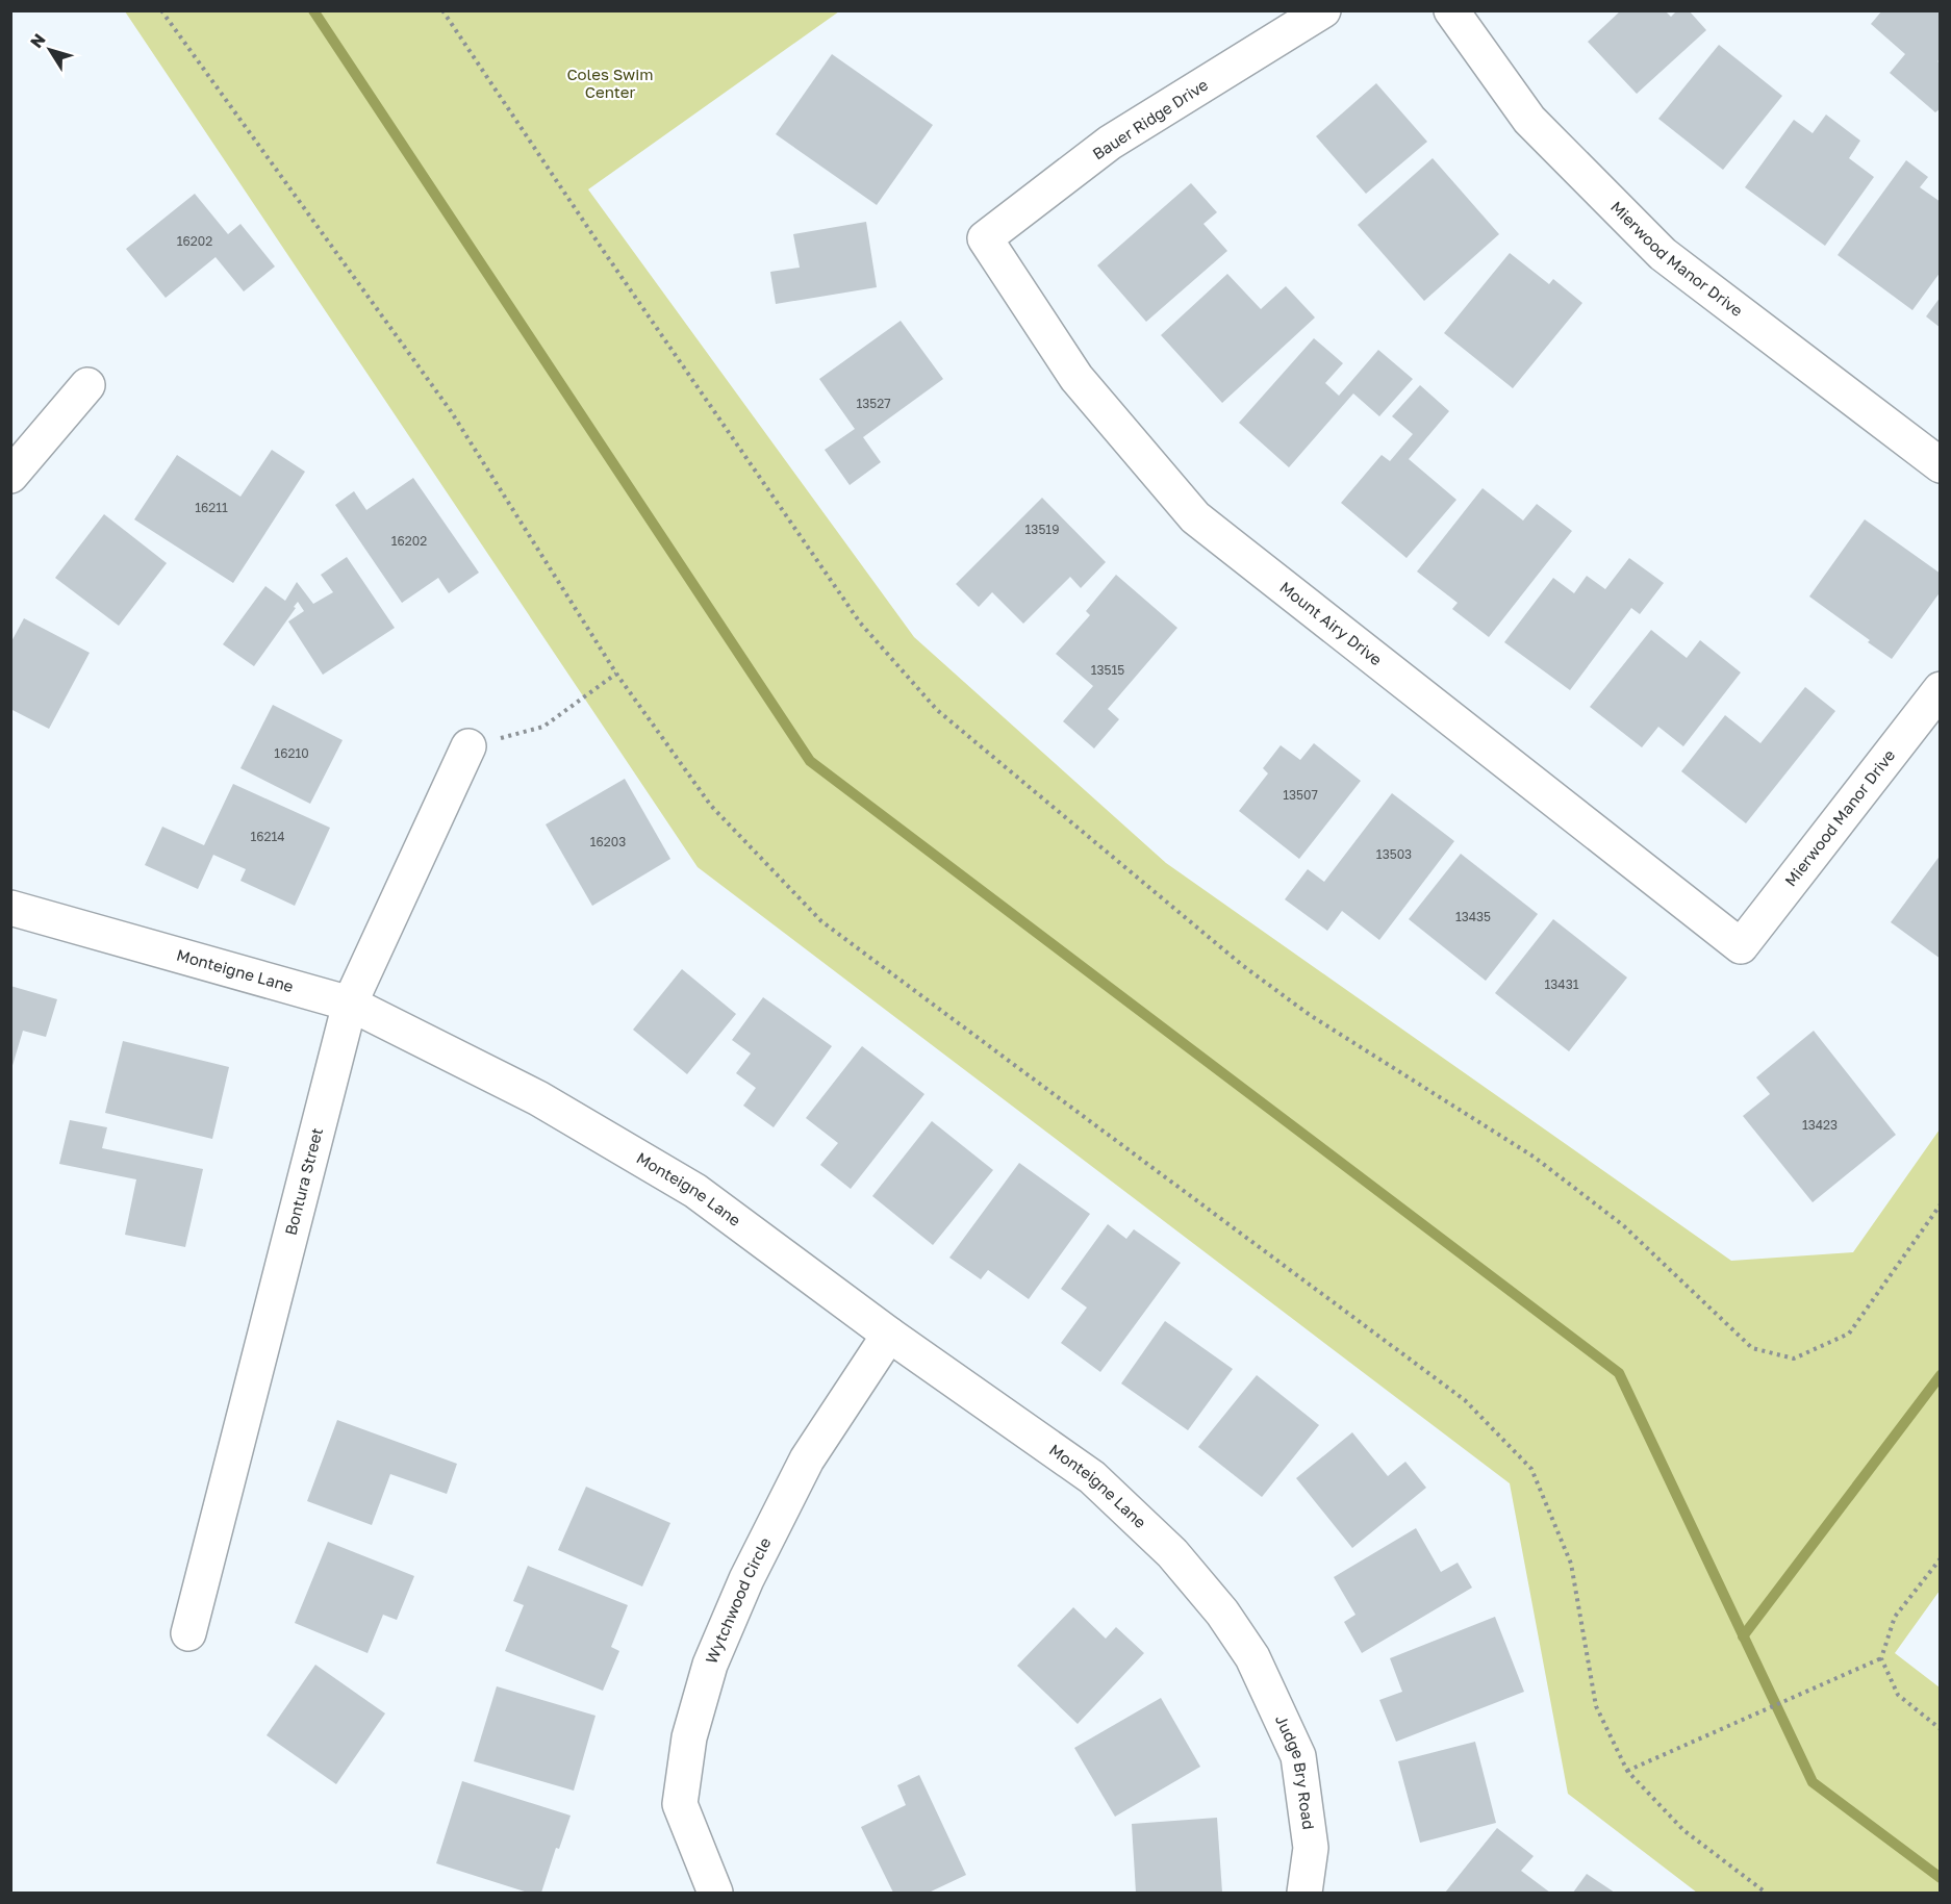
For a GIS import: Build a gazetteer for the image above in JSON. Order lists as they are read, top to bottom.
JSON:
{
  "streets": {
    "street": [
      "Bauer Ridge Drive",
      "Mierwood Manor Drive",
      "Mount Airy Drive",
      "Monteigne Lane",
      "Bontura Street",
      "Wytchwood Circle",
      "Judge Bry Road"
    ]
  },
  "crossings": [
    ["Bauer Ridge Drive", "Mount Airy Drive"],
    ["Mierwood Manor Drive", "Mount Airy Drive"],
    ["Monteigne Lane", "Bontura Street"],
    ["Monteigne Lane", "Wytchwood Circle"],
    ["Monteigne Lane", "Judge Bry Road"]
  ],
  "parks": ["Coles Swim Center"],
  "house_numbers": [
    "16202",
    "13527",
    "16211",
    "13519",
    "16202",
    "13515",
    "16210",
    "13507",
    "16214",
    "16203",
    "13503",
    "13435",
    "13431",
    "13423"
  ],
  "north": "top left"
}
